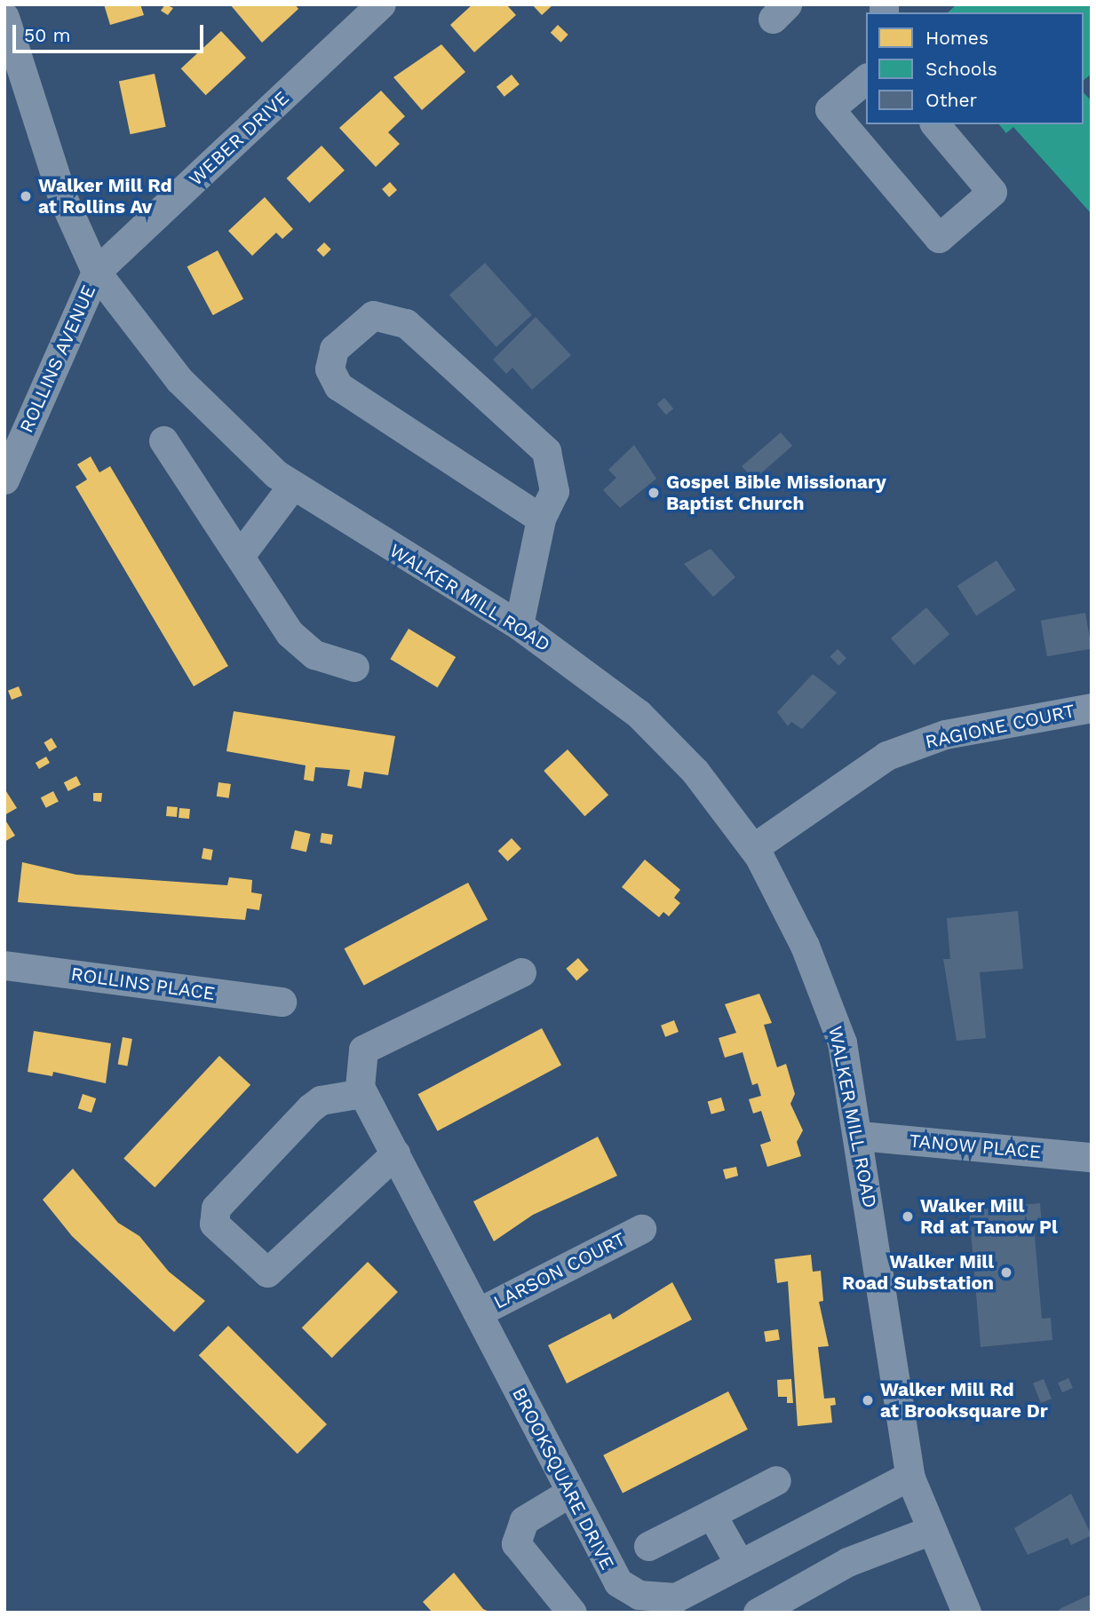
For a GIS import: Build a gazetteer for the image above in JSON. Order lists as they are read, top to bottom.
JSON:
{
  "streets": {
    "street": [
      "WEBER DRIVE",
      "ROLLINS AVENUE",
      "WALKER MILL ROAD",
      "RAGIONE COURT",
      "ROLLINS PLACE",
      "TANOW PLACE",
      "LARSON COURT",
      "BROOKSQUARE DRIVE"
    ]
  },
  "crossings": [
    ["WEBER DRIVE", "ROLLINS AVENUE"],
    ["WEBER DRIVE", "WALKER MILL ROAD"],
    ["ROLLINS AVENUE", "WALKER MILL ROAD"],
    ["WALKER MILL ROAD", "RAGIONE COURT"],
    ["WALKER MILL ROAD", "TANOW PLACE"],
    ["WALKER MILL ROAD", "BROOKSQUARE DRIVE"],
    ["LARSON COURT", "BROOKSQUARE DRIVE"]
  ],
  "places": [
    "Walker Mill Rd at Rollins Av",
    "Gospel Bible Missionary Baptist Church",
    "Walker Mill Rd at Tanow Pl",
    "Walker Mill Road Substation",
    "Walker Mill Rd at Brooksquare Dr"
  ],
  "legend": ["Homes", "Schools", "Other"],
  "scale_bar": "50 m"
}
